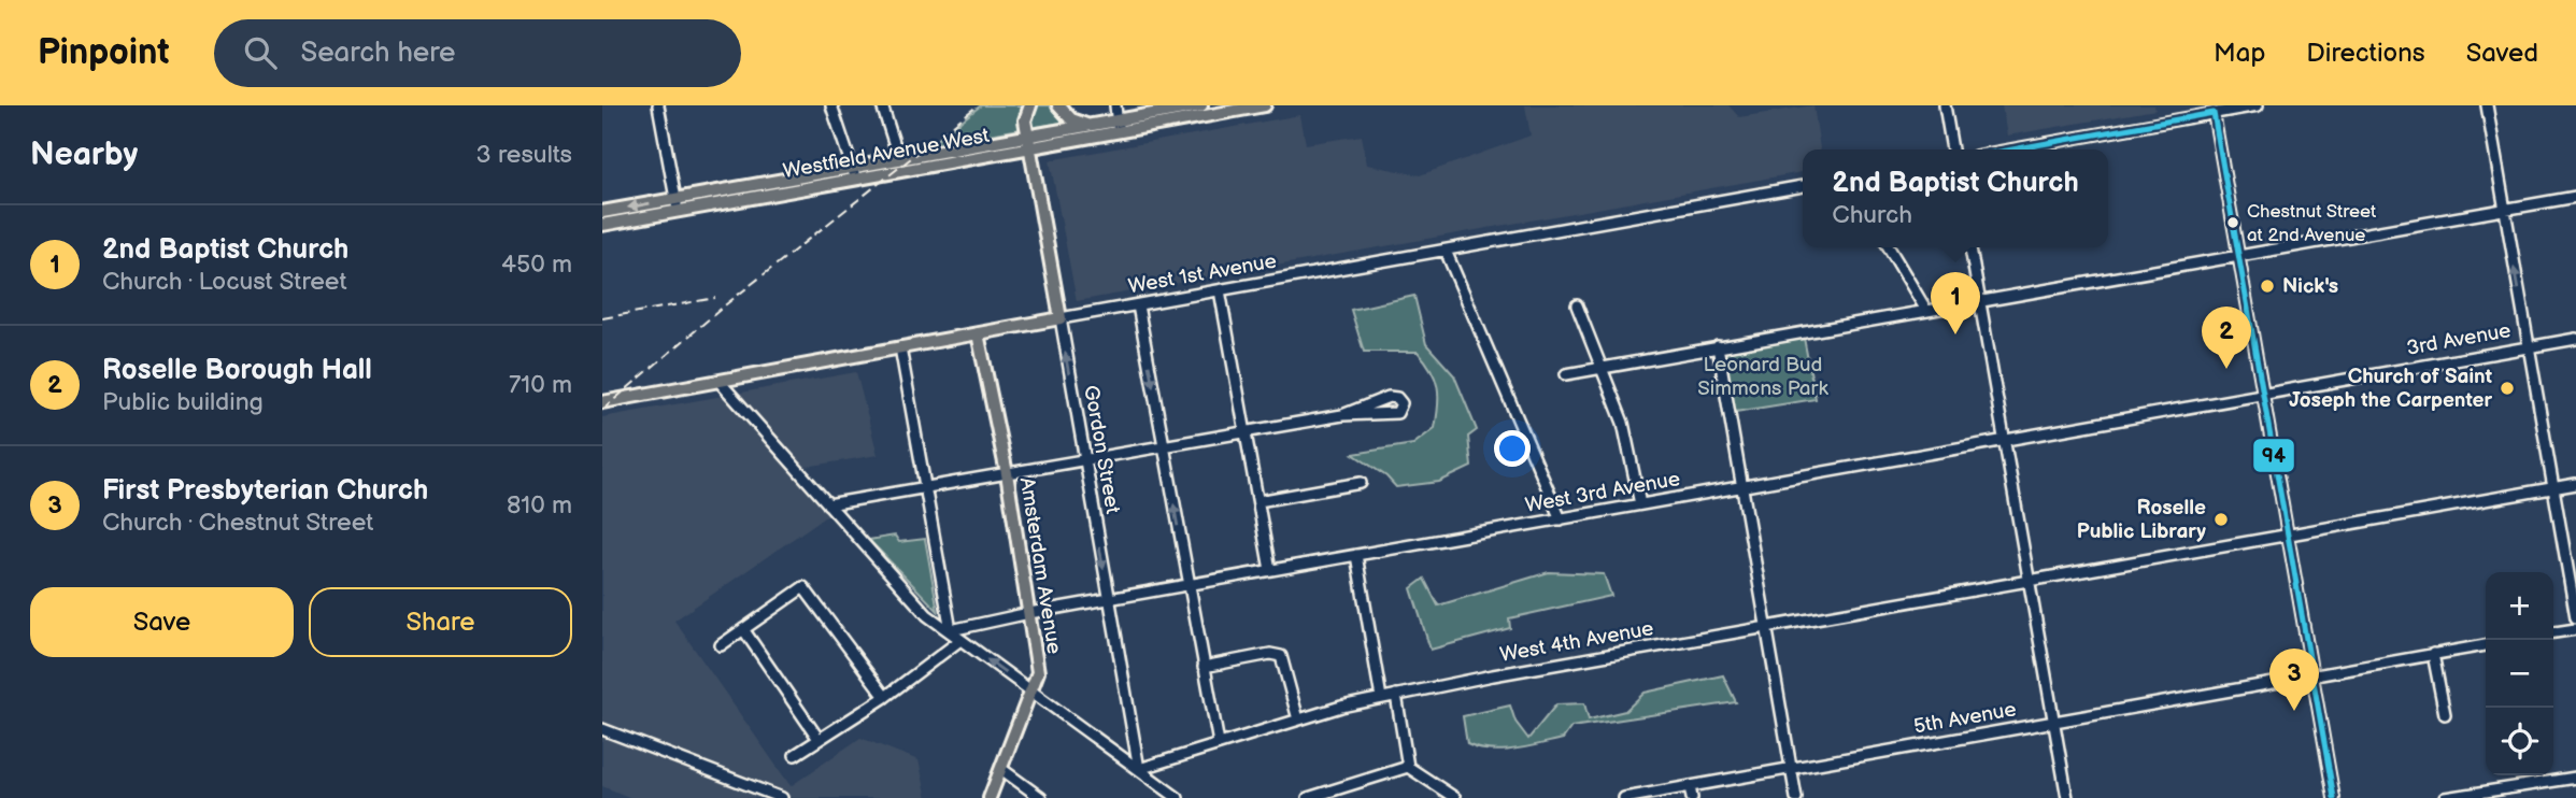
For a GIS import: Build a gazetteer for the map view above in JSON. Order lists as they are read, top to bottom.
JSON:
{
  "streets": {
    "main road": [
      "Westfield Avenue West",
      "West 1st Avenue",
      "Gordon Street",
      "Amsterdam Avenue"
    ],
    "street": [
      "3rd Avenue",
      "West 3rd Avenue",
      "West 4th Avenue",
      "5th Avenue"
    ]
  },
  "crossings": [
    ["Westfield Avenue West", "Gordon Street"],
    ["West 1st Avenue", "Gordon Street"],
    ["West 1st Avenue", "Amsterdam Avenue"],
    ["3rd Avenue", "West 3rd Avenue"],
    ["Gordon Street", "West 3rd Avenue"],
    ["Gordon Street", "West 4th Avenue"],
    ["West 3rd Avenue", "Amsterdam Avenue"]
  ],
  "parks": ["Leonard Bud Simmons Park"],
  "places": [
    "Chestnut Street at 2nd Avenue",
    "Nick's",
    "Church of Saint Joseph the Carpenter",
    "Roselle Public Library"
  ],
  "lines": ["transit line 94"],
  "page": {
    "header": "Pinpoint",
    "search": "Search here",
    "nav": ["Map", "Directions", "Saved"],
    "heading": ["Nearby", "3 results"],
    "popup": ["2nd Baptist Church", "Church"],
    "list": [
      {
        "mark": "1",
        "name": "2nd Baptist Church",
        "note": "Church · Locust Street",
        "value": "450 m"
      },
      {
        "mark": "2",
        "name": "Roselle Borough Hall",
        "note": "Public building",
        "value": "710 m"
      },
      {
        "mark": "3",
        "name": "First Presbyterian Church",
        "note": "Church · Chestnut Street",
        "value": "810 m"
      }
    ],
    "pins": ["1", "2", "3"],
    "buttons": ["Save", "Share"],
    "map_buttons": ["+", "−"]
  }
}
